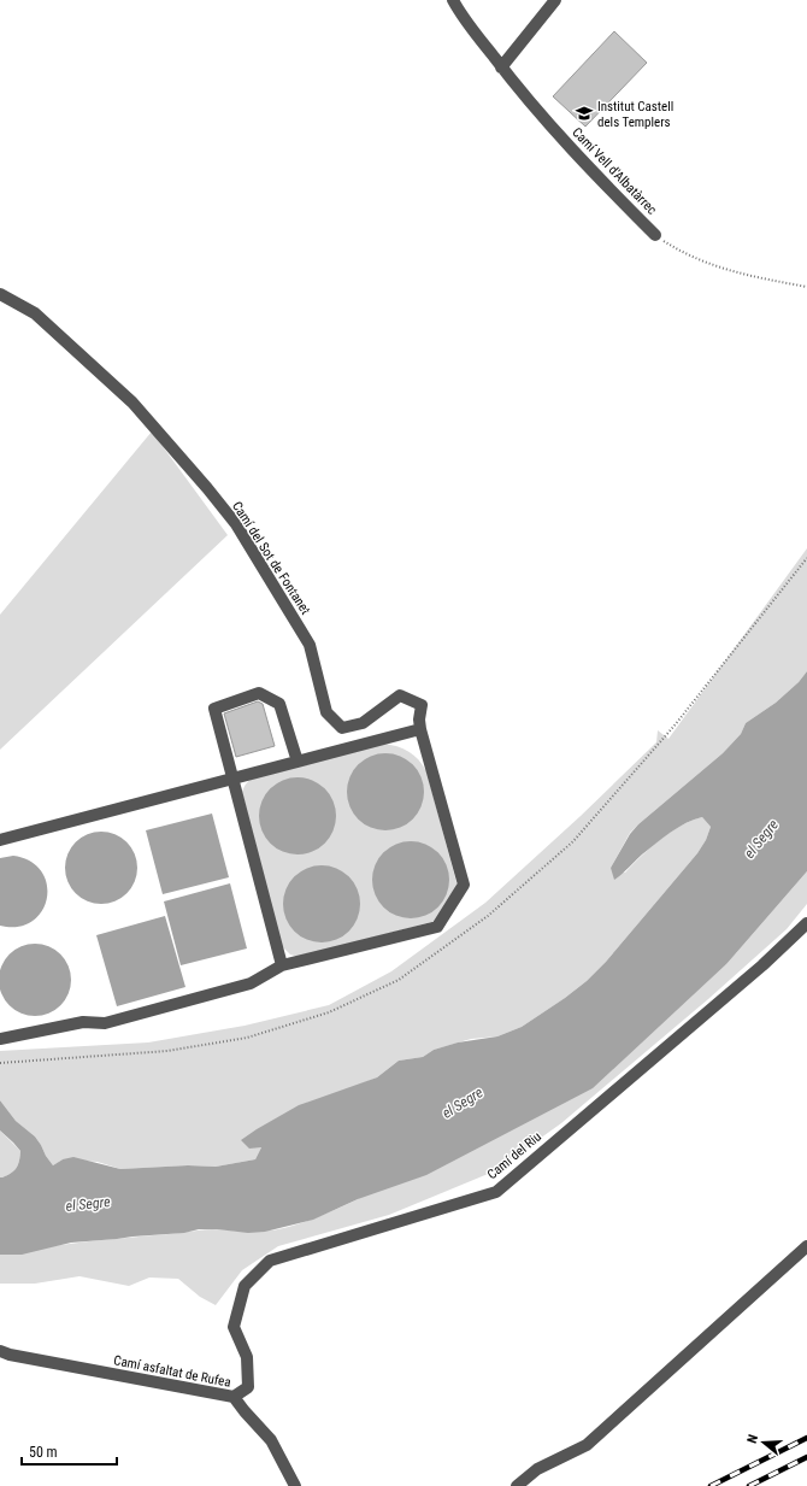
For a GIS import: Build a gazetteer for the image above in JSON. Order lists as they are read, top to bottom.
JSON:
{
  "streets": {
    "street": [
      "Camí Vell d'Albatàrrec",
      "Camí del Sot de Fontanet",
      "Camí del Riu",
      "Camí asfaltat de Rufea"
    ]
  },
  "crossings": [
    ["Camí del Riu", "Camí asfaltat de Rufea"]
  ],
  "water": ["el Segre"],
  "places": {
    "school or university": ["Institut Castell dels Templers"]
  },
  "scale_bar": "50 m",
  "north": "left"
}
